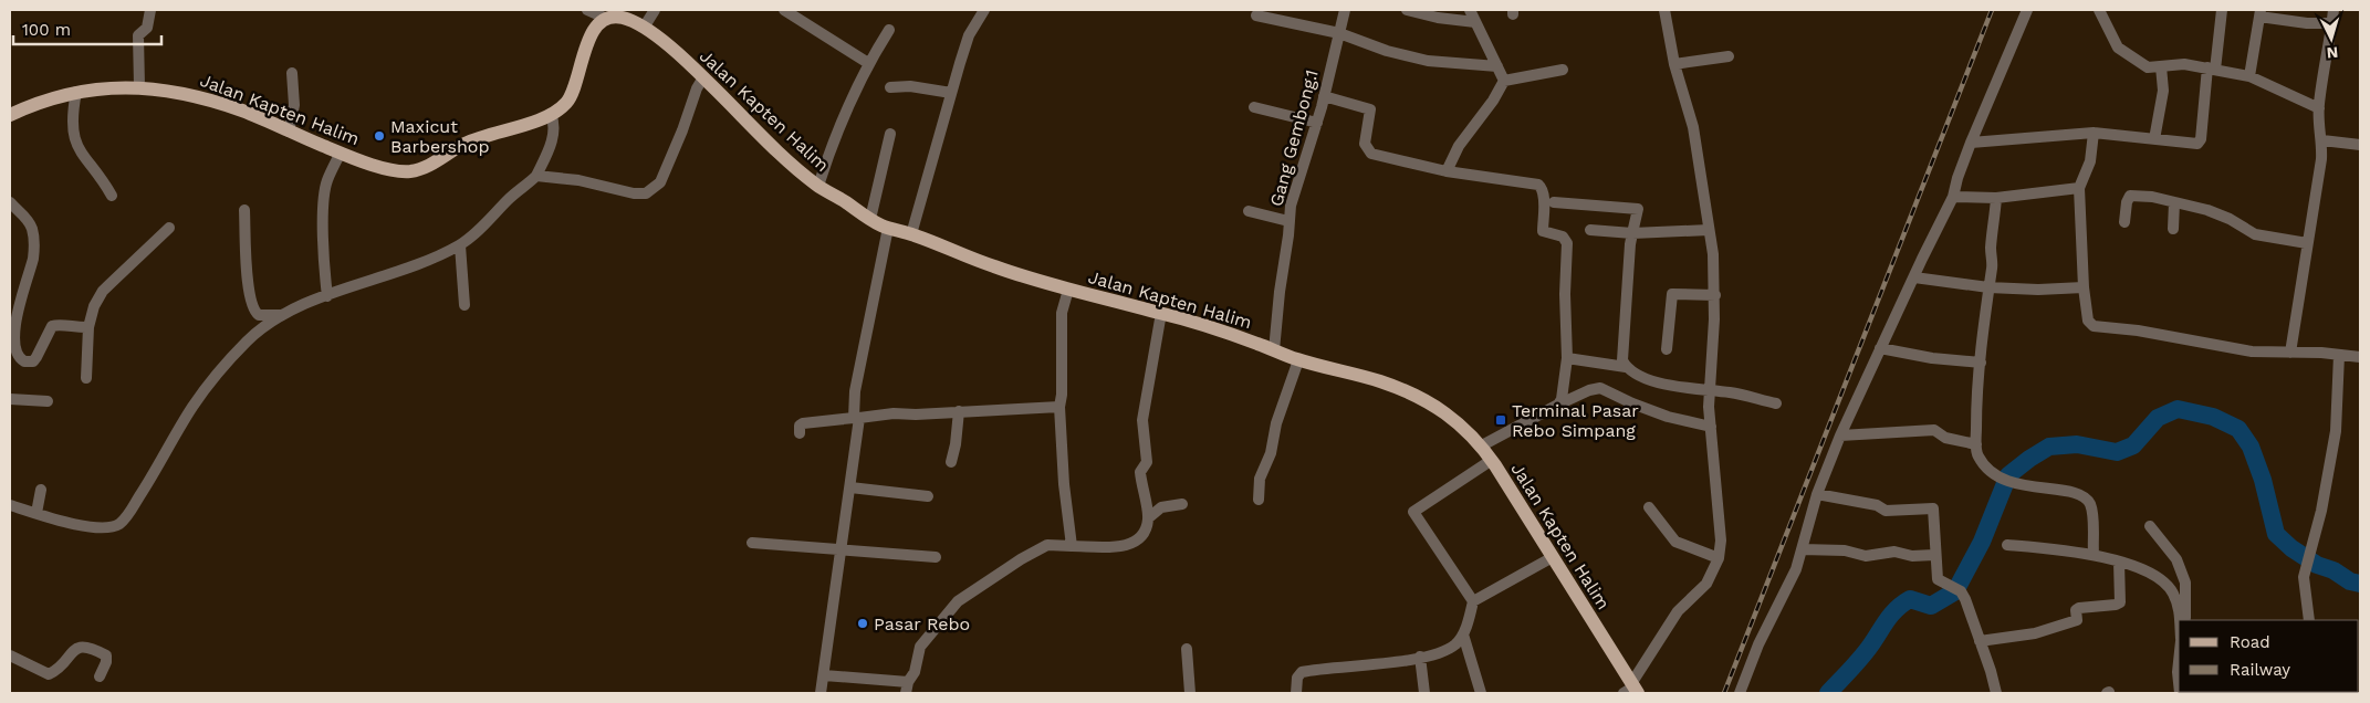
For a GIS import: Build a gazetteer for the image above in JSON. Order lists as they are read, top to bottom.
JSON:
{
  "streets": {
    "main road": ["Jalan Kapten Halim"],
    "street": ["Gang Gembong.1"]
  },
  "crossings": [
    ["Jalan Kapten Halim", "Gang Gembong.1"]
  ],
  "places": {
    "other": ["Maxicut Barbershop", "Pasar Rebo"],
    "transit": ["Terminal Pasar Rebo Simpang"]
  },
  "legend": ["Road", "Railway"],
  "scale_bar": "100 m",
  "north": "bottom"
}
